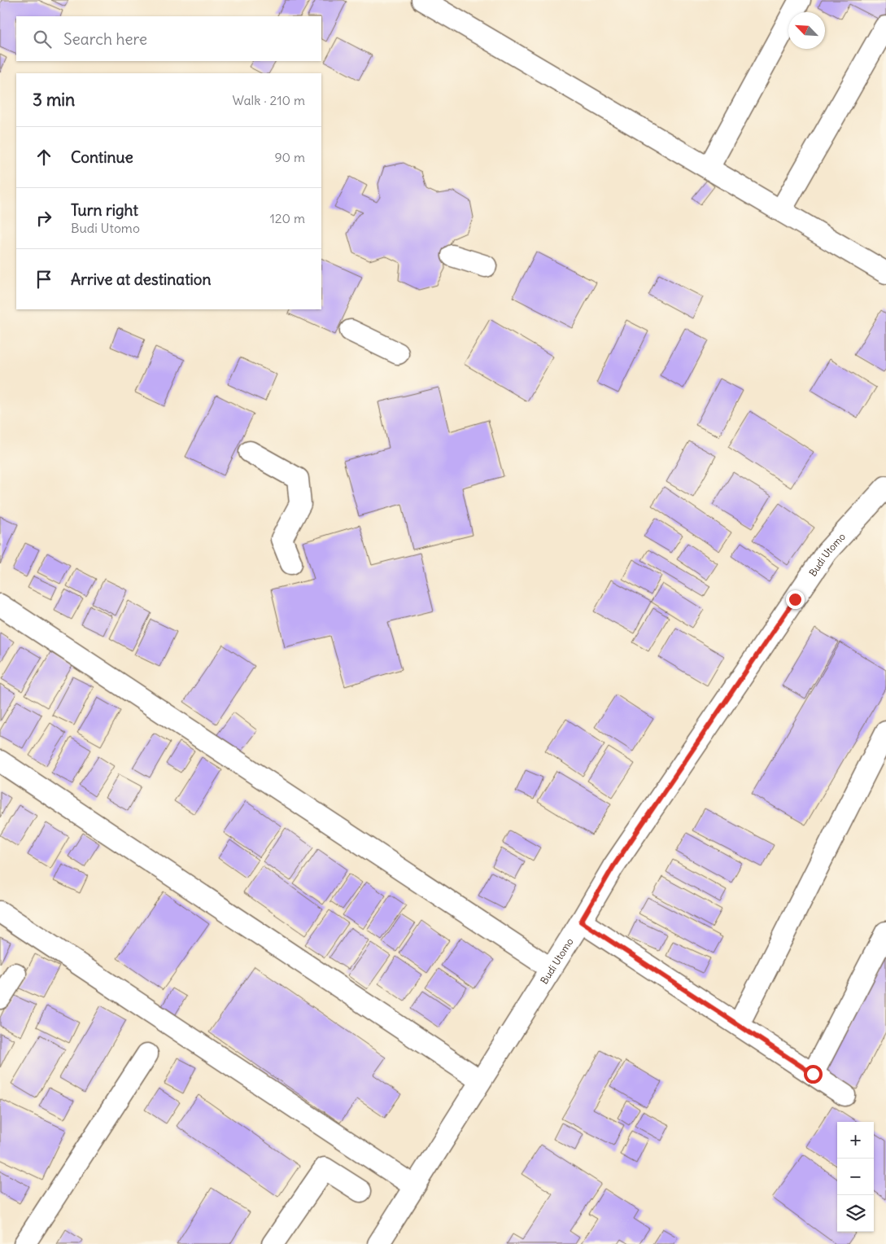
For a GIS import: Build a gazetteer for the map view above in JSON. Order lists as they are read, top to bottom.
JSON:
{
  "streets": {
    "street": ["Budi Utomo"]
  },
  "north": "top left",
  "page": {
    "search": "Search here",
    "heading": ["3 min", "Walk · 210 m"],
    "list": [
      ["Continue", "90 m"],
      ["Turn right", "Budi Utomo", "120 m"],
      "Arrive at destination"
    ],
    "map_buttons": ["+", "−"]
  }
}
